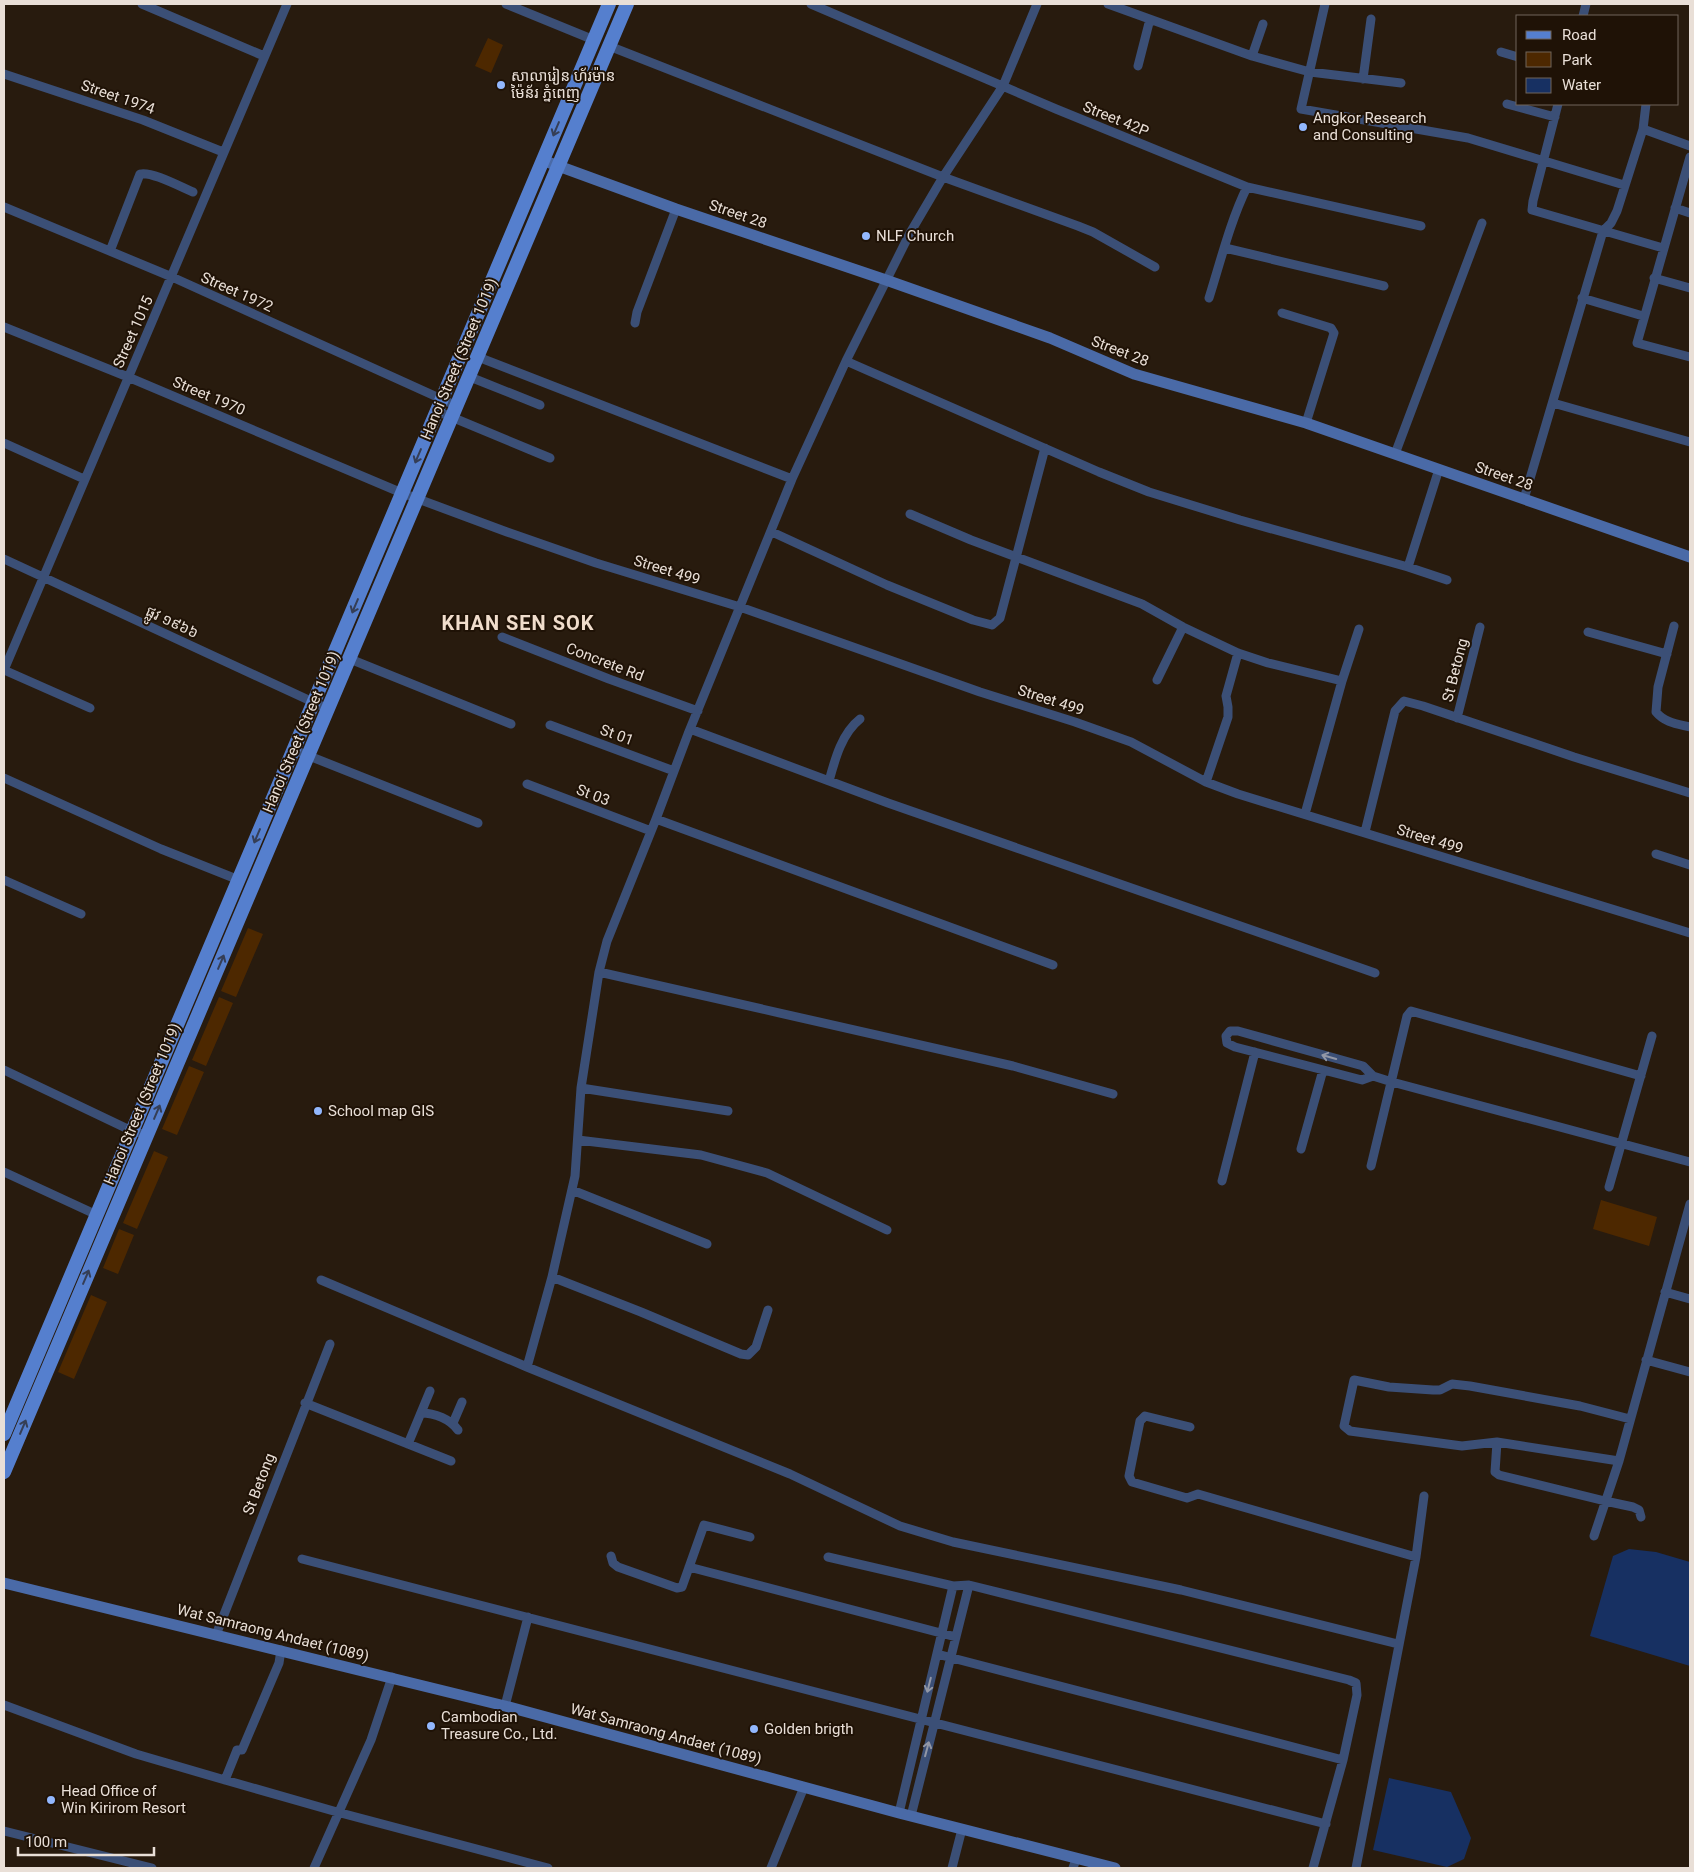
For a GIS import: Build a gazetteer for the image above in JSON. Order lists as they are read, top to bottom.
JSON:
{
  "streets": {
    "main road": ["Hanoi Street (Street 1019)"],
    "street": [
      "Street 1974",
      "Street 42P",
      "Street 28",
      "Street 1972",
      "Street 1015",
      "Street 1970",
      "Street 499",
      "ផ្លូវ ១៩៦៦",
      "Concrete Rd",
      "St Betong",
      "St 01",
      "St 03",
      "Wat Samraong Andaet (1089)"
    ]
  },
  "crossings": [
    ["Street 1974", "Street 1015"],
    ["Street 28", "Hanoi Street (Street 1019)"],
    ["Street 1972", "Street 1015"],
    ["Street 1972", "Hanoi Street (Street 1019)"],
    ["Street 1015", "Street 1970"],
    ["Street 1015", "ផ្លូវ ១៩៦៦"],
    ["Hanoi Street (Street 1019)", "Street 1970"],
    ["Hanoi Street (Street 1019)", "Street 499"],
    ["Hanoi Street (Street 1019)", "ផ្លូវ ១៩៦៦"],
    ["Street 1970", "Street 499"],
    ["St Betong", "Wat Samraong Andaet (1089)"]
  ],
  "districts": ["KHAN SEN SOK"],
  "places": [
    "សាលារៀន ហ័រម៉ាន ម៉ៃន័រ ភ្នំពេញ",
    "Angkor Research and Consulting",
    "NLF Church",
    "School map GIS",
    "Cambodian Treasure Co., Ltd.",
    "Golden brigth",
    "Head Office of Win Kirirom Resort"
  ],
  "legend": ["Road", "Park", "Water"],
  "scale_bar": "100 m"
}
